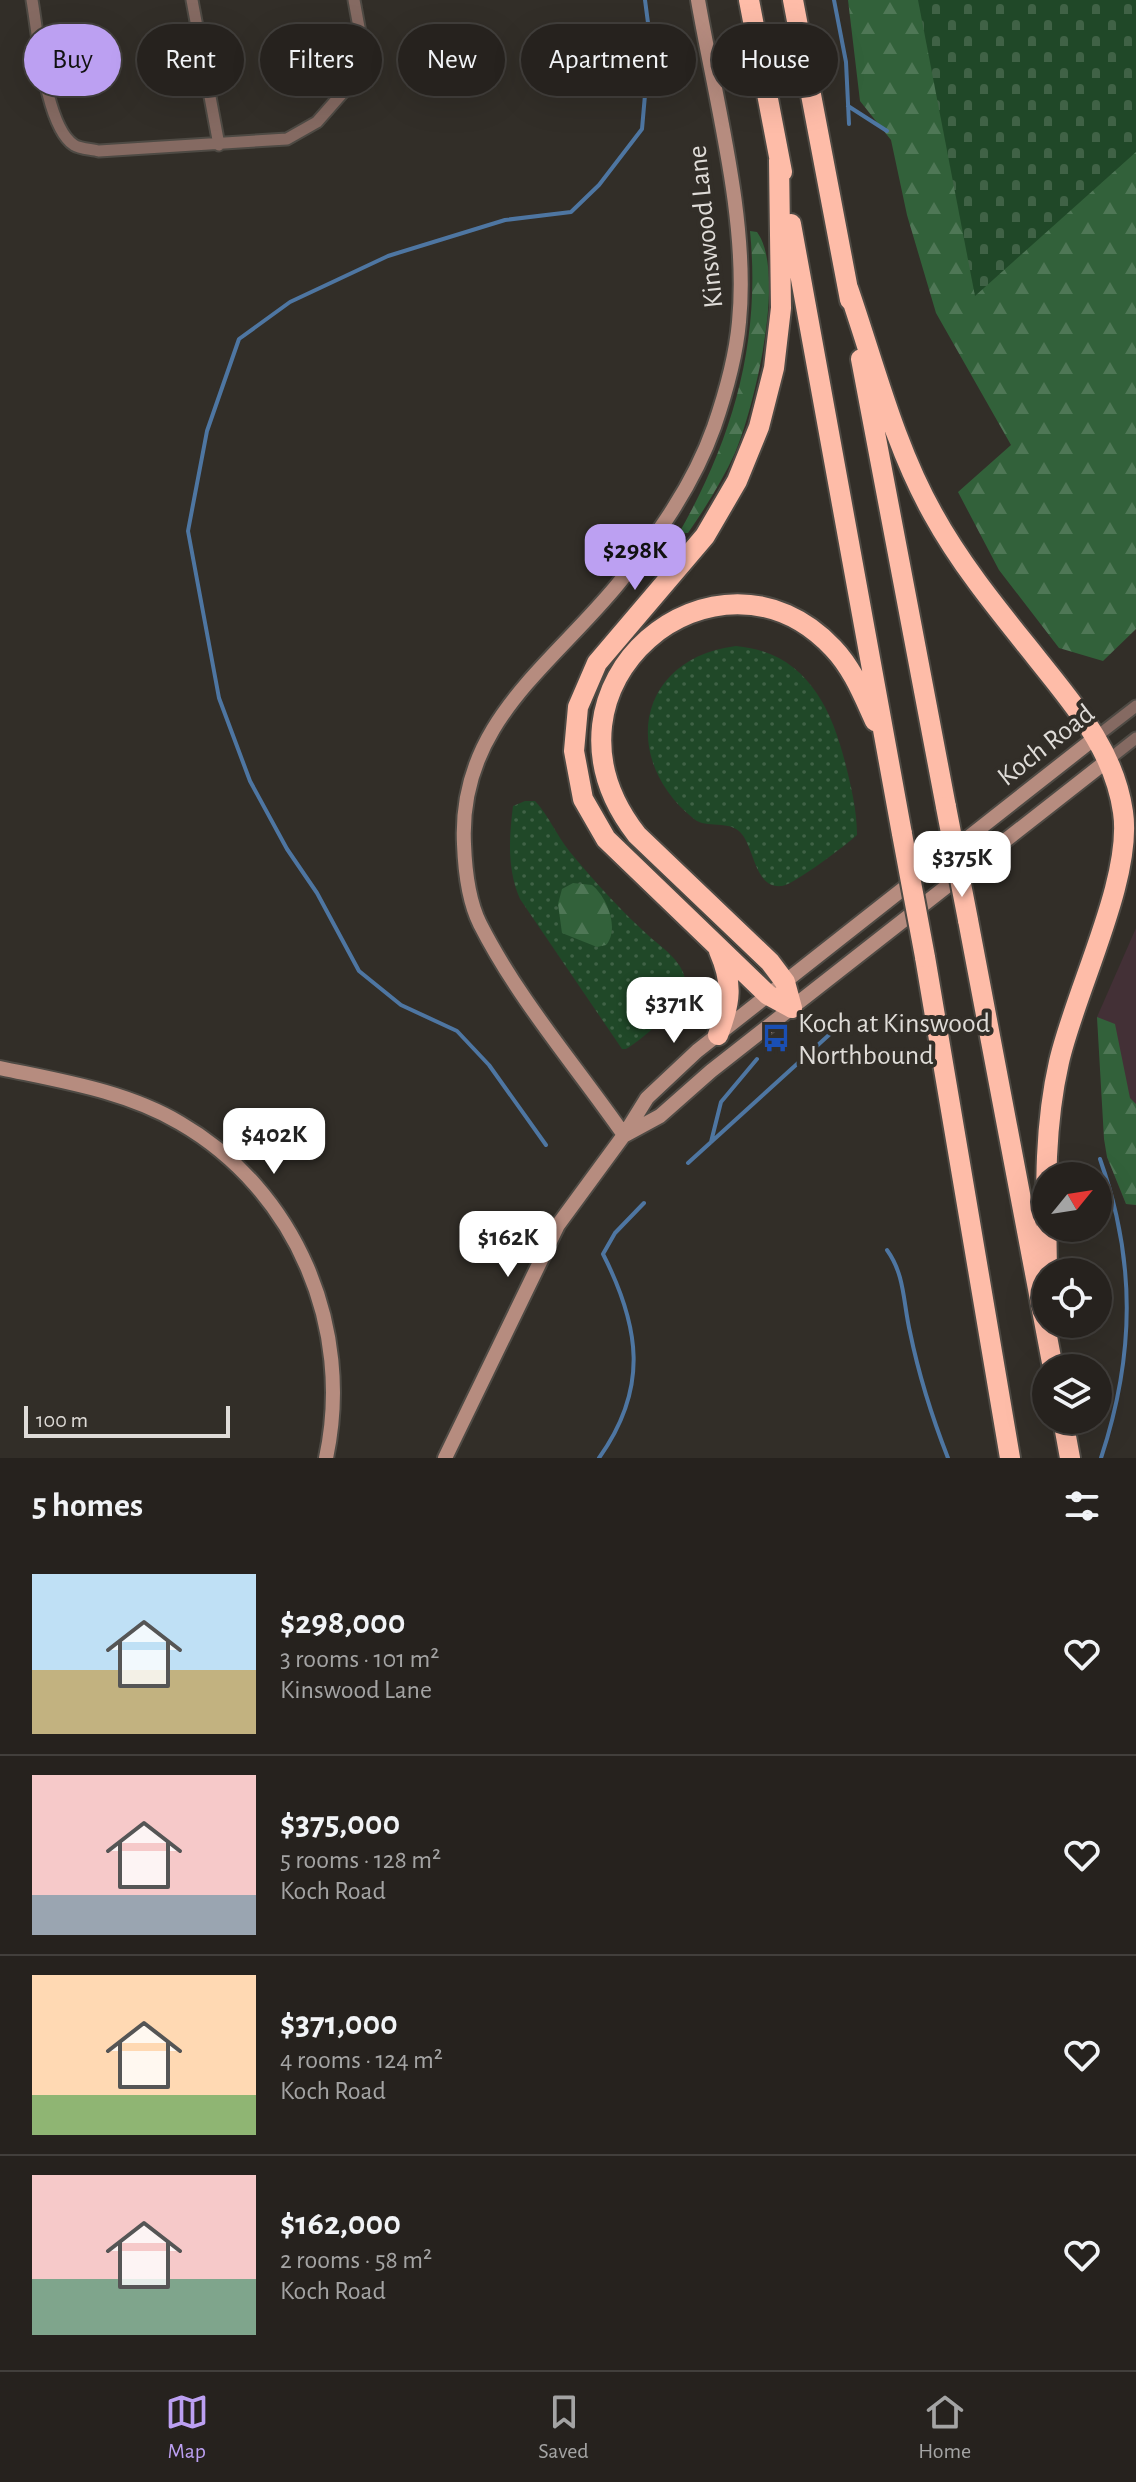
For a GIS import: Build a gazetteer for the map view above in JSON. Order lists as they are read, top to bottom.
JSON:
{
  "streets": {
    "street": ["Kinswood Lane", "Koch Road"]
  },
  "crossings": [
    ["Kinswood Lane", "Koch Road"]
  ],
  "places": {
    "bus stop": ["Koch at Kinswood Northbound"]
  },
  "scale_bar": "100 m",
  "north": "top right",
  "page": {
    "chip": [
      "Buy",
      "Rent",
      "Filters",
      "New",
      "Apartment",
      "House"
    ],
    "price": [
      "$298K",
      "$375K",
      "$371K",
      "$402K",
      "$162K"
    ],
    "scale": "100 m",
    "heading": "5 homes",
    "list": [
      {
        "name": "$298,000",
        "note": "3 rooms · 101 m² · Kinswood Lane"
      },
      {
        "name": "$375,000",
        "note": "5 rooms · 128 m² · Koch Road"
      },
      {
        "name": "$371,000",
        "note": "4 rooms · 124 m² · Koch Road"
      },
      {
        "name": "$162,000",
        "note": "2 rooms · 58 m² · Koch Road"
      }
    ],
    "tabs": ["Map", "Saved", "Home"]
  }
}
